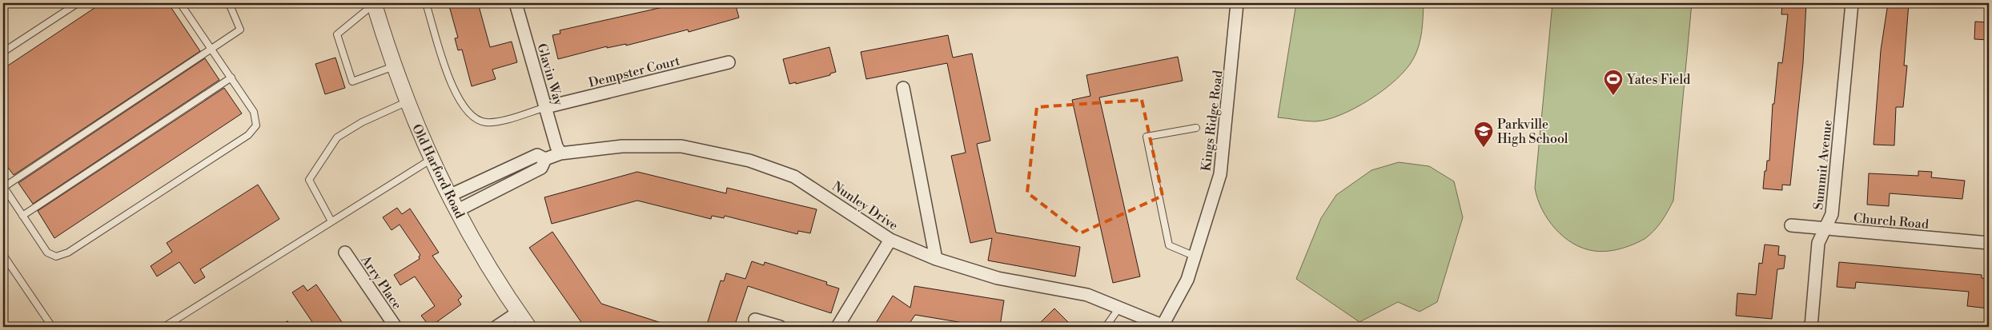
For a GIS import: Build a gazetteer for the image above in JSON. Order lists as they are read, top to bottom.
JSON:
{
  "streets": {
    "street": [
      "Dempster Court",
      "Glavin Way",
      "Kings Ridge Road",
      "Summit Avenue",
      "Old Harford Road",
      "Nunley Drive",
      "Church Road",
      "Arry Place"
    ]
  },
  "crossings": [
    ["Dempster Court", "Glavin Way"],
    ["Glavin Way", "Nunley Drive"],
    ["Kings Ridge Road", "Nunley Drive"],
    ["Summit Avenue", "Church Road"],
    ["Old Harford Road", "Nunley Drive"]
  ],
  "places": {
    "sports": ["Yates Field"],
    "school or university": ["Parkville High School"]
  }
}
